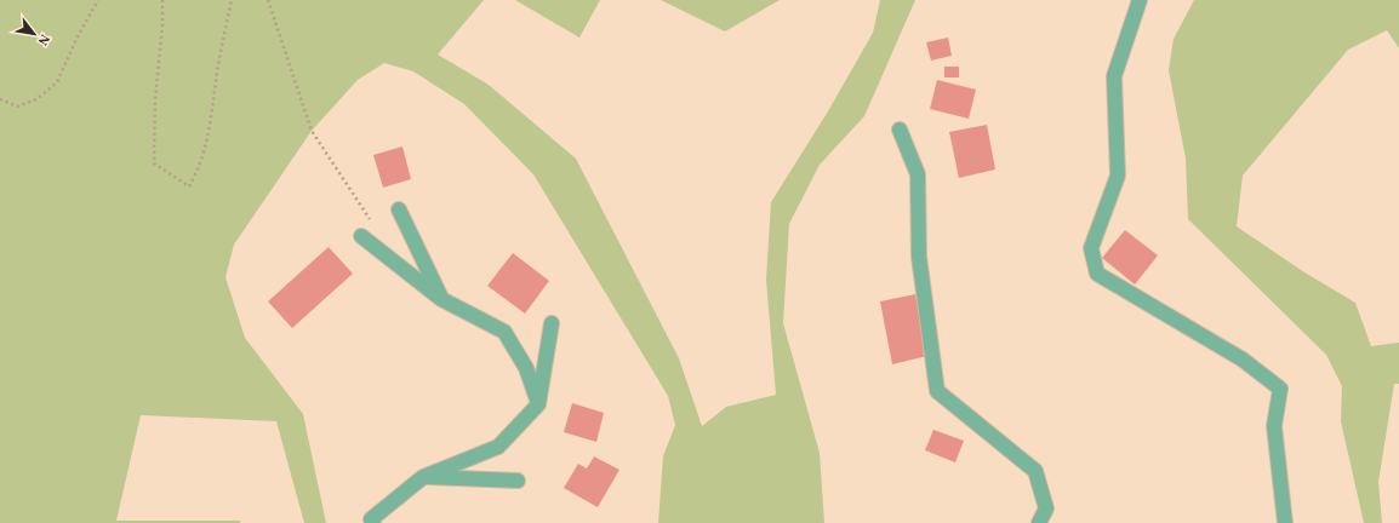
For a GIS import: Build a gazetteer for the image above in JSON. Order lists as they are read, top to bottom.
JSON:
{
  "north": "bottom right"
}
